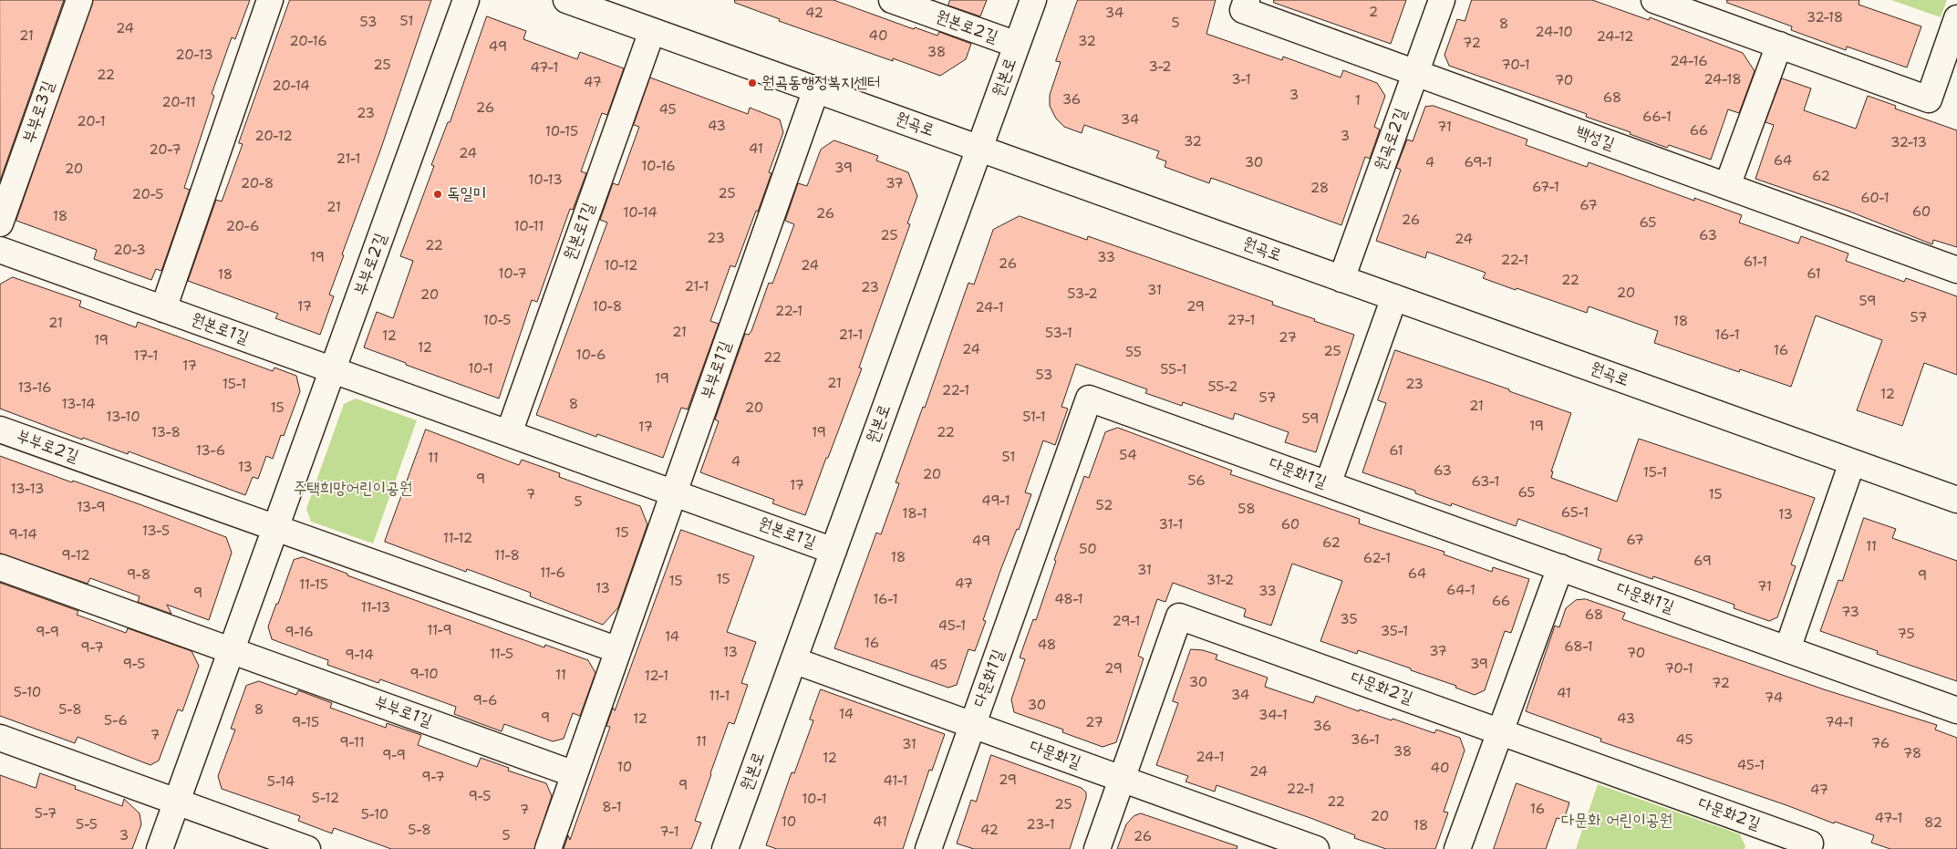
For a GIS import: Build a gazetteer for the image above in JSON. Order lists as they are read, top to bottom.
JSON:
{
  "streets": {
    "street": [
      "원본로2길",
      "원본로",
      "부부로3길",
      "원곡로",
      "백성길",
      "원곡로2길",
      "원본로1길",
      "부부로2길",
      "부부로1길",
      "다문화1길",
      "다문화2길",
      "다문화길"
    ]
  },
  "crossings": [
    ["원본로2길", "원본로"],
    ["원본로", "원곡로"],
    ["원본로", "원본로1길"],
    ["원본로", "다문화길"],
    ["원곡로", "원곡로2길"],
    ["원곡로", "원본로1길"],
    ["원곡로", "부부로1길"],
    ["백성길", "원곡로2길"],
    ["원본로1길", "부부로2길"],
    ["원본로1길", "부부로1길"],
    ["부부로2길", "부부로1길"],
    ["다문화1길", "다문화길"],
    ["다문화2길", "다문화길"]
  ],
  "parks": ["주택희망어린이공원", "다문화 어린이공원"],
  "places": ["원곡동행정복지센터", "독일미"],
  "house_numbers": [
    "2",
    "42",
    "34",
    "32-18",
    "51",
    "53",
    "5",
    "8",
    "24",
    "24-10",
    "21",
    "40",
    "24-12",
    "20-16",
    "32",
    "72",
    "49",
    "38",
    "20-13",
    "24-16",
    "25",
    "70-1",
    "3-2",
    "47-1",
    "22",
    "3-1",
    "24-18",
    "70",
    "47",
    "20-14",
    "3",
    "68",
    "36",
    "1",
    "20-11",
    "26",
    "45",
    "23",
    "66-1",
    "34",
    "20-1",
    "43",
    "71",
    "66",
    "10-15",
    "20-12",
    "3",
    "32",
    "32-13",
    "41",
    "20-7",
    "24",
    "21-1",
    "64",
    "30",
    "4",
    "69-1",
    "10-16",
    "39",
    "20",
    "62",
    "10-13",
    "20-8",
    "37",
    "67-1",
    "28",
    "25",
    "20-5",
    "60-1",
    "67",
    "21",
    "60",
    "10-14",
    "26",
    "18",
    "26",
    "65",
    "20-6",
    "10-11",
    "25",
    "63",
    "23",
    "24",
    "22",
    "20-3",
    "19",
    "33",
    "22-1",
    "61-1",
    "26",
    "10-12",
    "24",
    "10-7",
    "61",
    "18",
    "22",
    "21-1",
    "23",
    "31",
    "20",
    "53-2",
    "20",
    "59",
    "17",
    "10-8",
    "29",
    "24-1",
    "22-1",
    "57",
    "10-5",
    "27-1",
    "18",
    "21",
    "21",
    "53-1",
    "21-1",
    "16-1",
    "12",
    "27",
    "19",
    "12",
    "24",
    "16",
    "25",
    "55",
    "10-6",
    "17-1",
    "22",
    "17",
    "10-1",
    "55-1",
    "53",
    "19",
    "21",
    "15-1",
    "23",
    "55-2",
    "13-16",
    "22-1",
    "12",
    "57",
    "13-14",
    "8",
    "21",
    "15",
    "20",
    "13-10",
    "51-1",
    "59",
    "19",
    "17",
    "13-8",
    "19",
    "22",
    "13-6",
    "61",
    "54",
    "51",
    "11",
    "4",
    "13",
    "63",
    "15-1",
    "20",
    "9",
    "56",
    "63-1",
    "17",
    "13-13",
    "65",
    "7",
    "15",
    "49-1",
    "5",
    "52",
    "13-9",
    "58",
    "65-1",
    "18-1",
    "13",
    "31-1",
    "60",
    "13-5",
    "15",
    "9-14",
    "11-12",
    "67",
    "49",
    "62",
    "11",
    "50",
    "9-12",
    "11-8",
    "18",
    "62-1",
    "69",
    "31",
    "11-6",
    "64",
    "9-8",
    "9",
    "15",
    "31-2",
    "15",
    "47",
    "11-15",
    "71",
    "13",
    "64-1",
    "33",
    "9",
    "16-1",
    "48-1",
    "66",
    "11-13",
    "73",
    "68",
    "35",
    "29-1",
    "45-1",
    "11-9",
    "35-1",
    "9-9",
    "9-16",
    "75",
    "14",
    "16",
    "48",
    "68-1",
    "9-7",
    "37",
    "13",
    "70",
    "11-5",
    "9-14",
    "9-5",
    "39",
    "45",
    "29",
    "70-1",
    "9-10",
    "11",
    "12-1",
    "30",
    "72",
    "5-10",
    "41",
    "34",
    "11-1",
    "74",
    "9-6",
    "30",
    "5-8",
    "8",
    "14",
    "34-1",
    "9",
    "12",
    "43",
    "5-6",
    "9-15",
    "27",
    "74-1",
    "36",
    "7",
    "36-1",
    "45",
    "11",
    "9-11",
    "76",
    "31",
    "38",
    "78",
    "9-9",
    "24-1",
    "12",
    "45-1",
    "10",
    "40",
    "24",
    "9-7",
    "29",
    "41-1",
    "5-14",
    "9",
    "22-1",
    "47",
    "9-5",
    "5-12",
    "10-1",
    "22",
    "25",
    "8-1",
    "16",
    "7",
    "5-7",
    "5-10",
    "20",
    "47-1",
    "10",
    "41",
    "82",
    "5-5",
    "23-1",
    "18",
    "5-8",
    "42",
    "7-1",
    "3",
    "5",
    "26"
  ]
}
